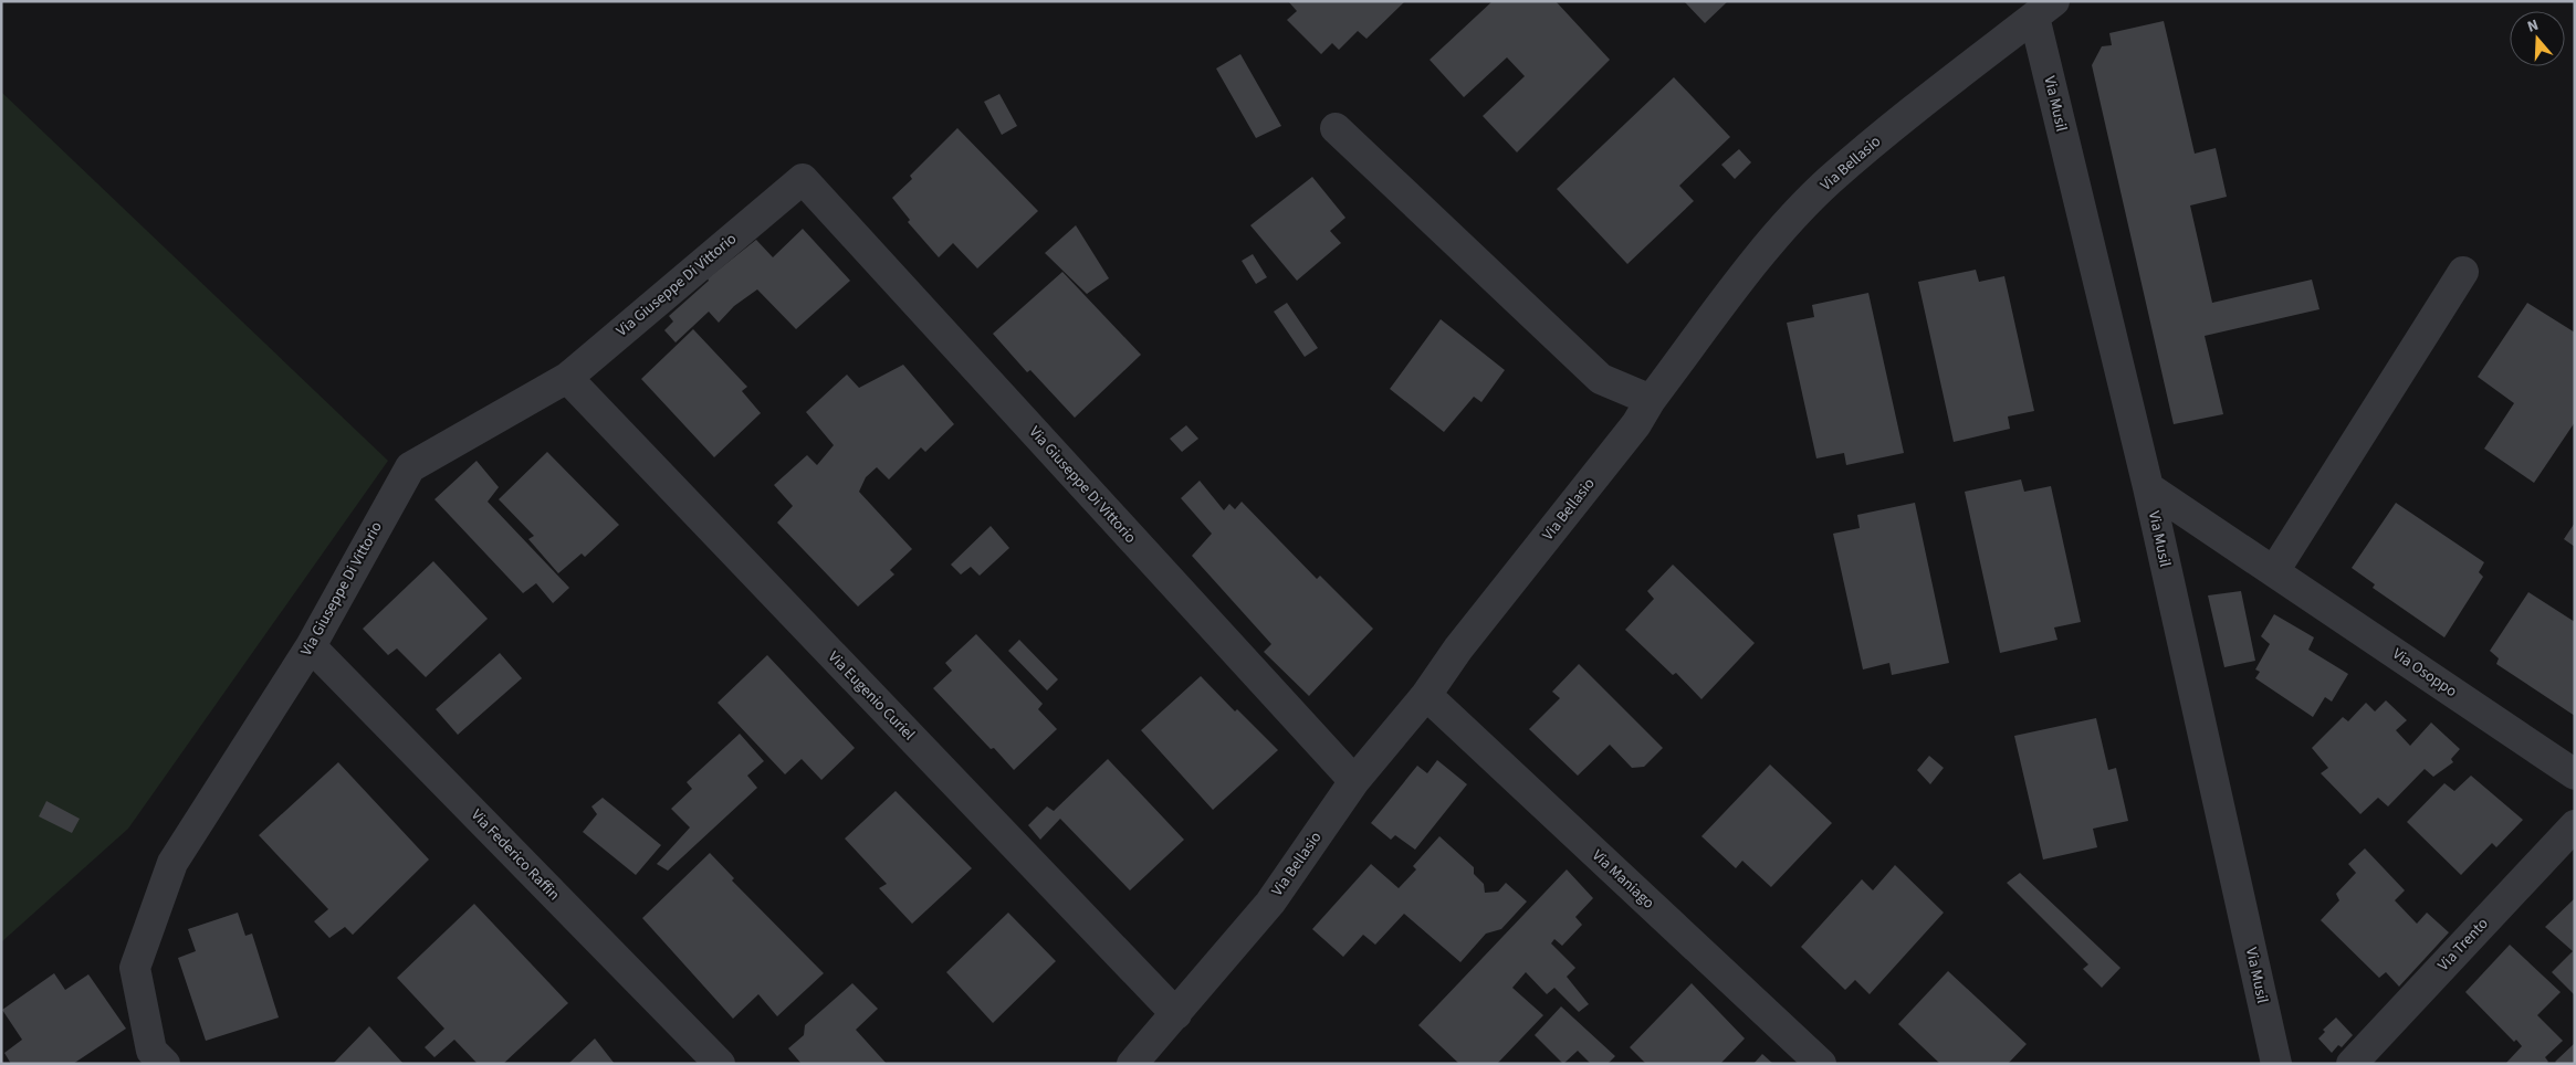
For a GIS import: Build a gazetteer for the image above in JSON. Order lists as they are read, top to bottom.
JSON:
{
  "streets": {
    "street": [
      "Via Musil",
      "Via Bellasio",
      "Via Giuseppe Di Vittorio",
      "Via Osoppo",
      "Via Eugenio Curiel",
      "Via Federico Raffin",
      "Via Maniago",
      "Via Trento"
    ]
  },
  "crossings": [
    ["Via Musil", "Via Bellasio"],
    ["Via Musil", "Via Osoppo"],
    ["Via Bellasio", "Via Giuseppe Di Vittorio"],
    ["Via Bellasio", "Via Eugenio Curiel"],
    ["Via Bellasio", "Via Maniago"],
    ["Via Giuseppe Di Vittorio", "Via Eugenio Curiel"],
    ["Via Giuseppe Di Vittorio", "Via Federico Raffin"]
  ],
  "north": "top"
}
